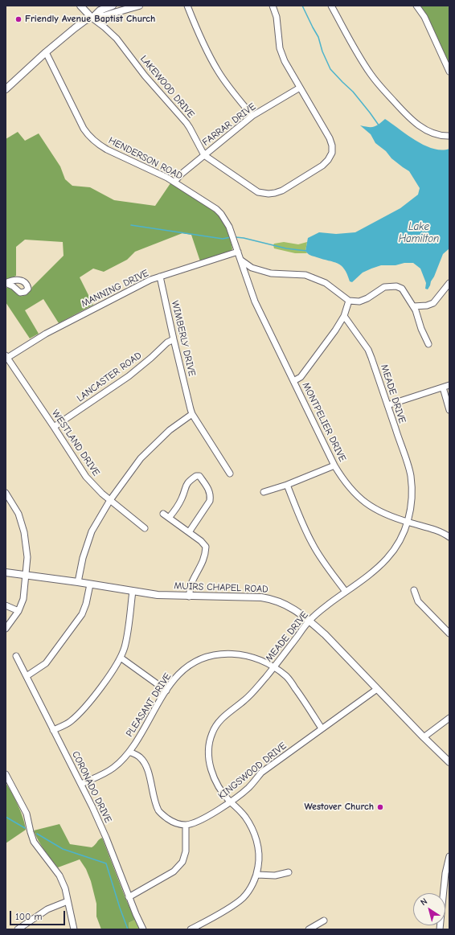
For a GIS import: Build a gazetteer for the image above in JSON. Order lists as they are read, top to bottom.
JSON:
{
  "streets": {
    "main road": ["MUIRS CHAPEL ROAD"],
    "street": [
      "LAKEWOOD DRIVE",
      "FARRAR DRIVE",
      "HENDERSON ROAD",
      "MANNING DRIVE",
      "WIMBERLY DRIVE",
      "LANCASTER ROAD",
      "MEADE DRIVE",
      "MONTPELIER DRIVE",
      "WESTLAND DRIVE",
      "PLEASANT DRIVE",
      "KINGSWOOD DRIVE",
      "CORONADO DRIVE"
    ]
  },
  "crossings": [
    ["LAKEWOOD DRIVE", "FARRAR DRIVE"],
    ["FARRAR DRIVE", "HENDERSON ROAD"],
    ["HENDERSON ROAD", "MANNING DRIVE"],
    ["HENDERSON ROAD", "MONTPELIER DRIVE"],
    ["MANNING DRIVE", "WIMBERLY DRIVE"],
    ["MANNING DRIVE", "WESTLAND DRIVE"],
    ["WIMBERLY DRIVE", "LANCASTER ROAD"],
    ["LANCASTER ROAD", "WESTLAND DRIVE"],
    ["MEADE DRIVE", "MONTPELIER DRIVE"],
    ["MEADE DRIVE", "MUIRS CHAPEL ROAD"],
    ["MEADE DRIVE", "PLEASANT DRIVE"],
    ["MEADE DRIVE", "KINGSWOOD DRIVE"],
    ["MUIRS CHAPEL ROAD", "KINGSWOOD DRIVE"],
    ["PLEASANT DRIVE", "KINGSWOOD DRIVE"],
    ["PLEASANT DRIVE", "CORONADO DRIVE"]
  ],
  "water": ["Lake Hamilton"],
  "places": ["Friendly Avenue Baptist Church", "Westover Church"],
  "scale_bar": "100 m",
  "north": "top left"
}
